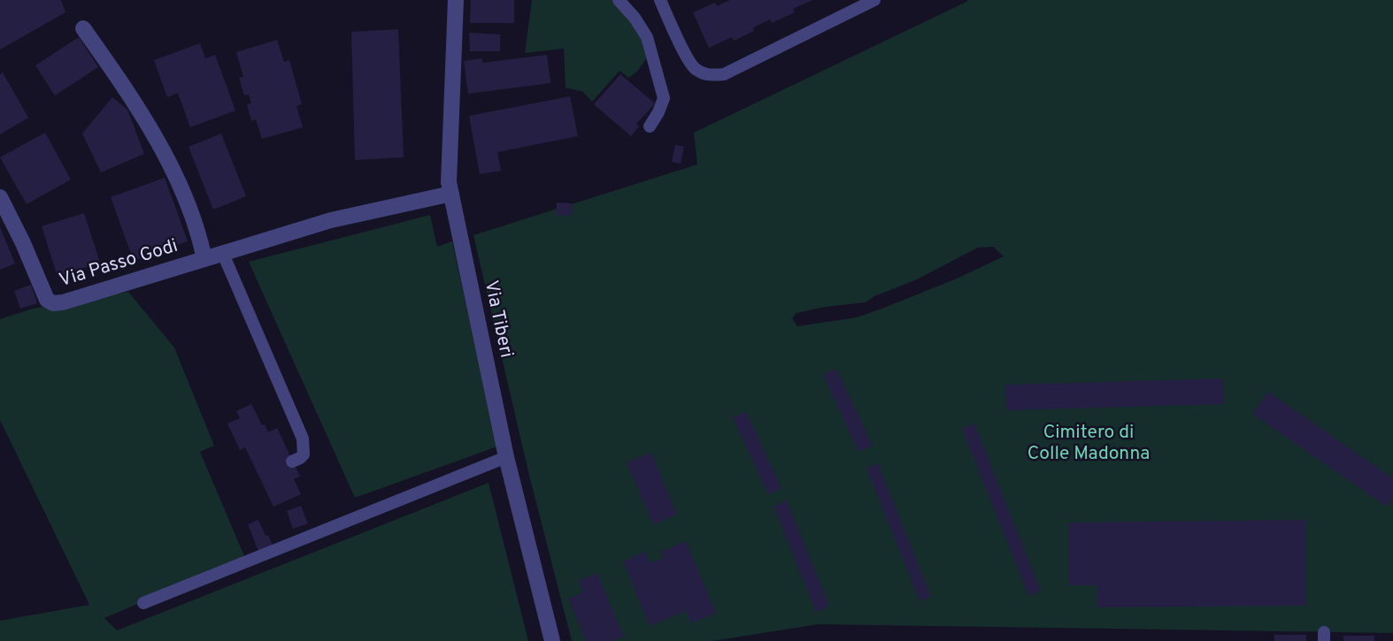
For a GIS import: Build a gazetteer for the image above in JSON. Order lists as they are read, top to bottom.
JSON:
{
  "streets": {
    "street": ["Via Passo Godi", "Via Tiberi"]
  },
  "crossings": [
    ["Via Passo Godi", "Via Tiberi"]
  ],
  "parks": ["Cimitero di Colle Madonna"]
}
